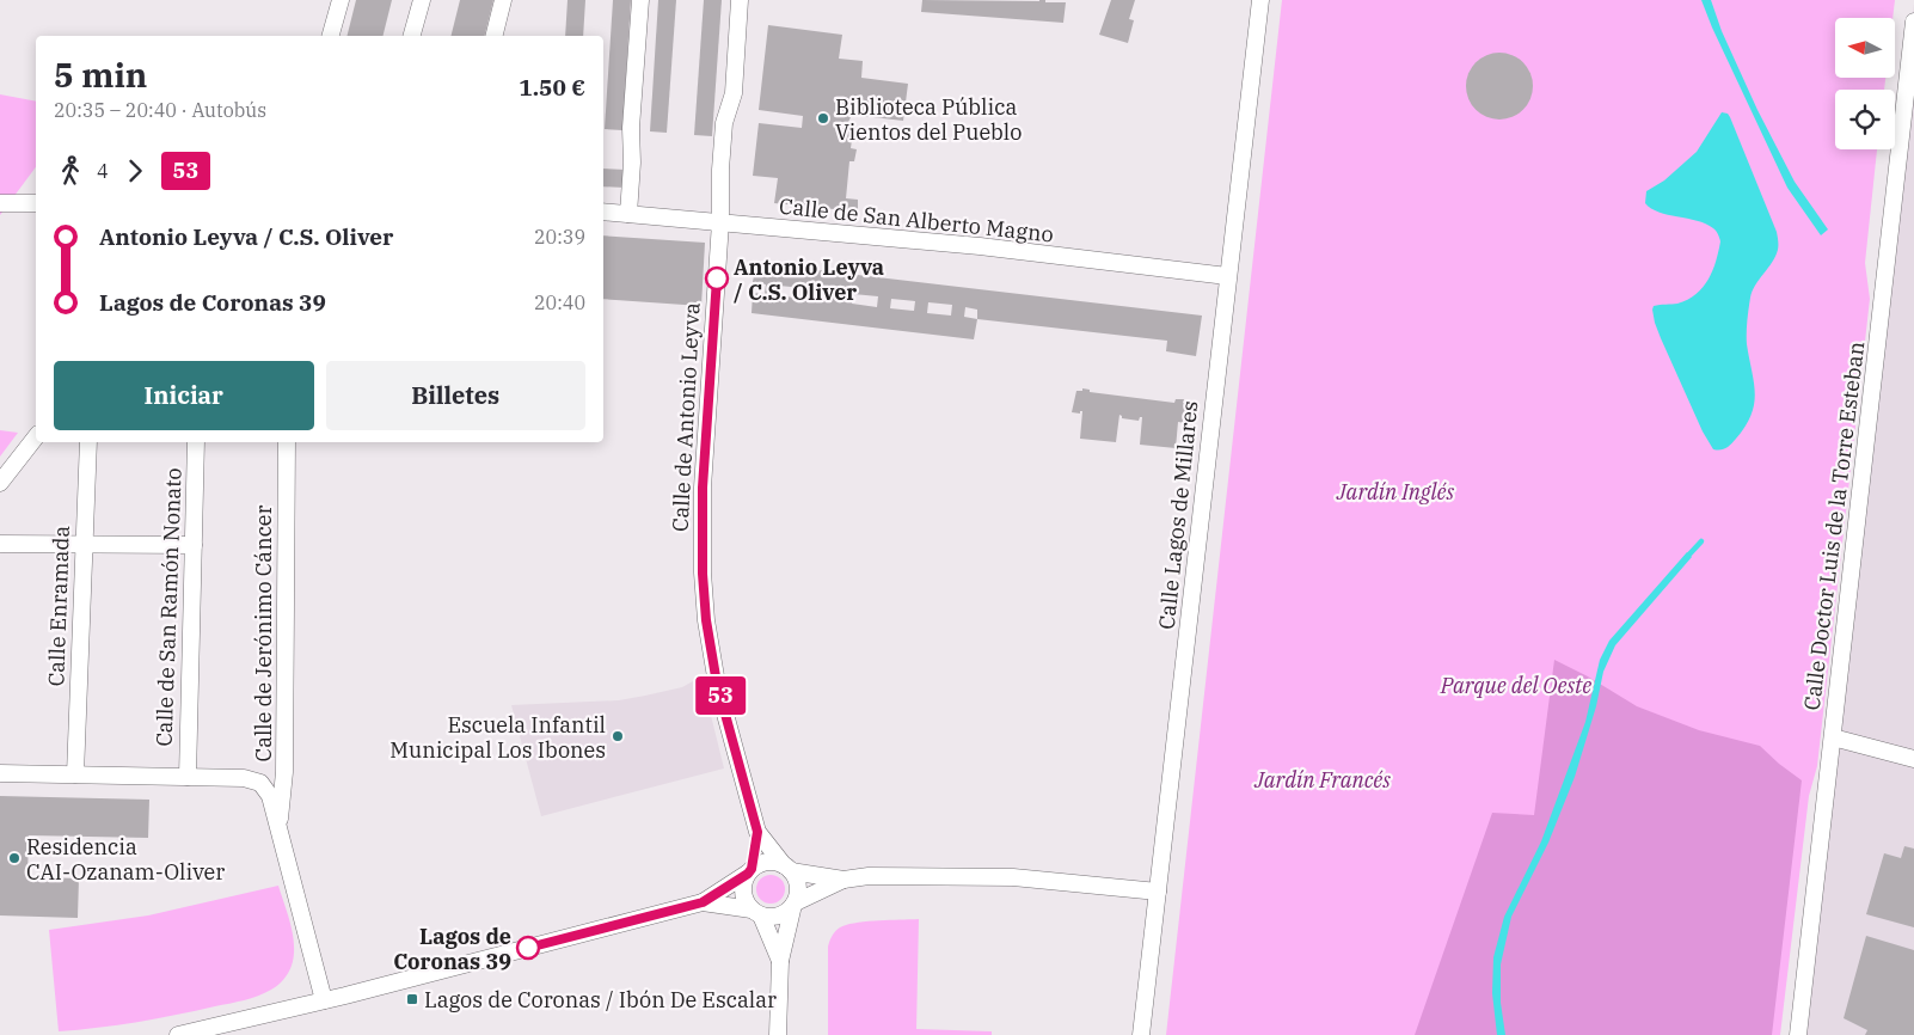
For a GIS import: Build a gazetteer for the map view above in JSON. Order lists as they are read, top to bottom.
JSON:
{
  "streets": {
    "street": [
      "Calle de San Alberto Magno",
      "Calle de Antonio Leyva",
      "Calle Lagos de Millares",
      "Calle Doctor Luis de la Torre Esteban",
      "Calle Enramada",
      "Calle de San Ramón Nonato",
      "Calle de Jerónimo Cáncer"
    ]
  },
  "crossings": [
    ["Calle de San Alberto Magno", "Calle de Antonio Leyva"],
    ["Calle de San Alberto Magno", "Calle Lagos de Millares"]
  ],
  "parks": ["Jardín Inglés", "Parque del Oeste", "Jardín Francés"],
  "places": {
    "other": [
      "Biblioteca Pública Vientos del Pueblo",
      "Antonio Leyva / C.S. Oliver",
      "Escuela Infantil Municipal Los Ibones",
      "Residencia CAI-Ozanam-Oliver",
      "Lagos de Coronas 39"
    ],
    "transit": ["Lagos de Coronas / Ibón De Escalar"]
  },
  "lines": ["bus line 53"],
  "north": "left",
  "page": {
    "on_map": "53",
    "heading": ["5 min", "20:35 – 20:40 · Autobús", "1.50 €"],
    "legs": ["4", "53"],
    "list": [
      {
        "name": "Antonio Leyva / C.S. Oliver",
        "value": "20:39"
      },
      {
        "name": "Lagos de Coronas 39",
        "value": "20:40"
      }
    ],
    "buttons": ["Iniciar", "Billetes"]
  }
}
